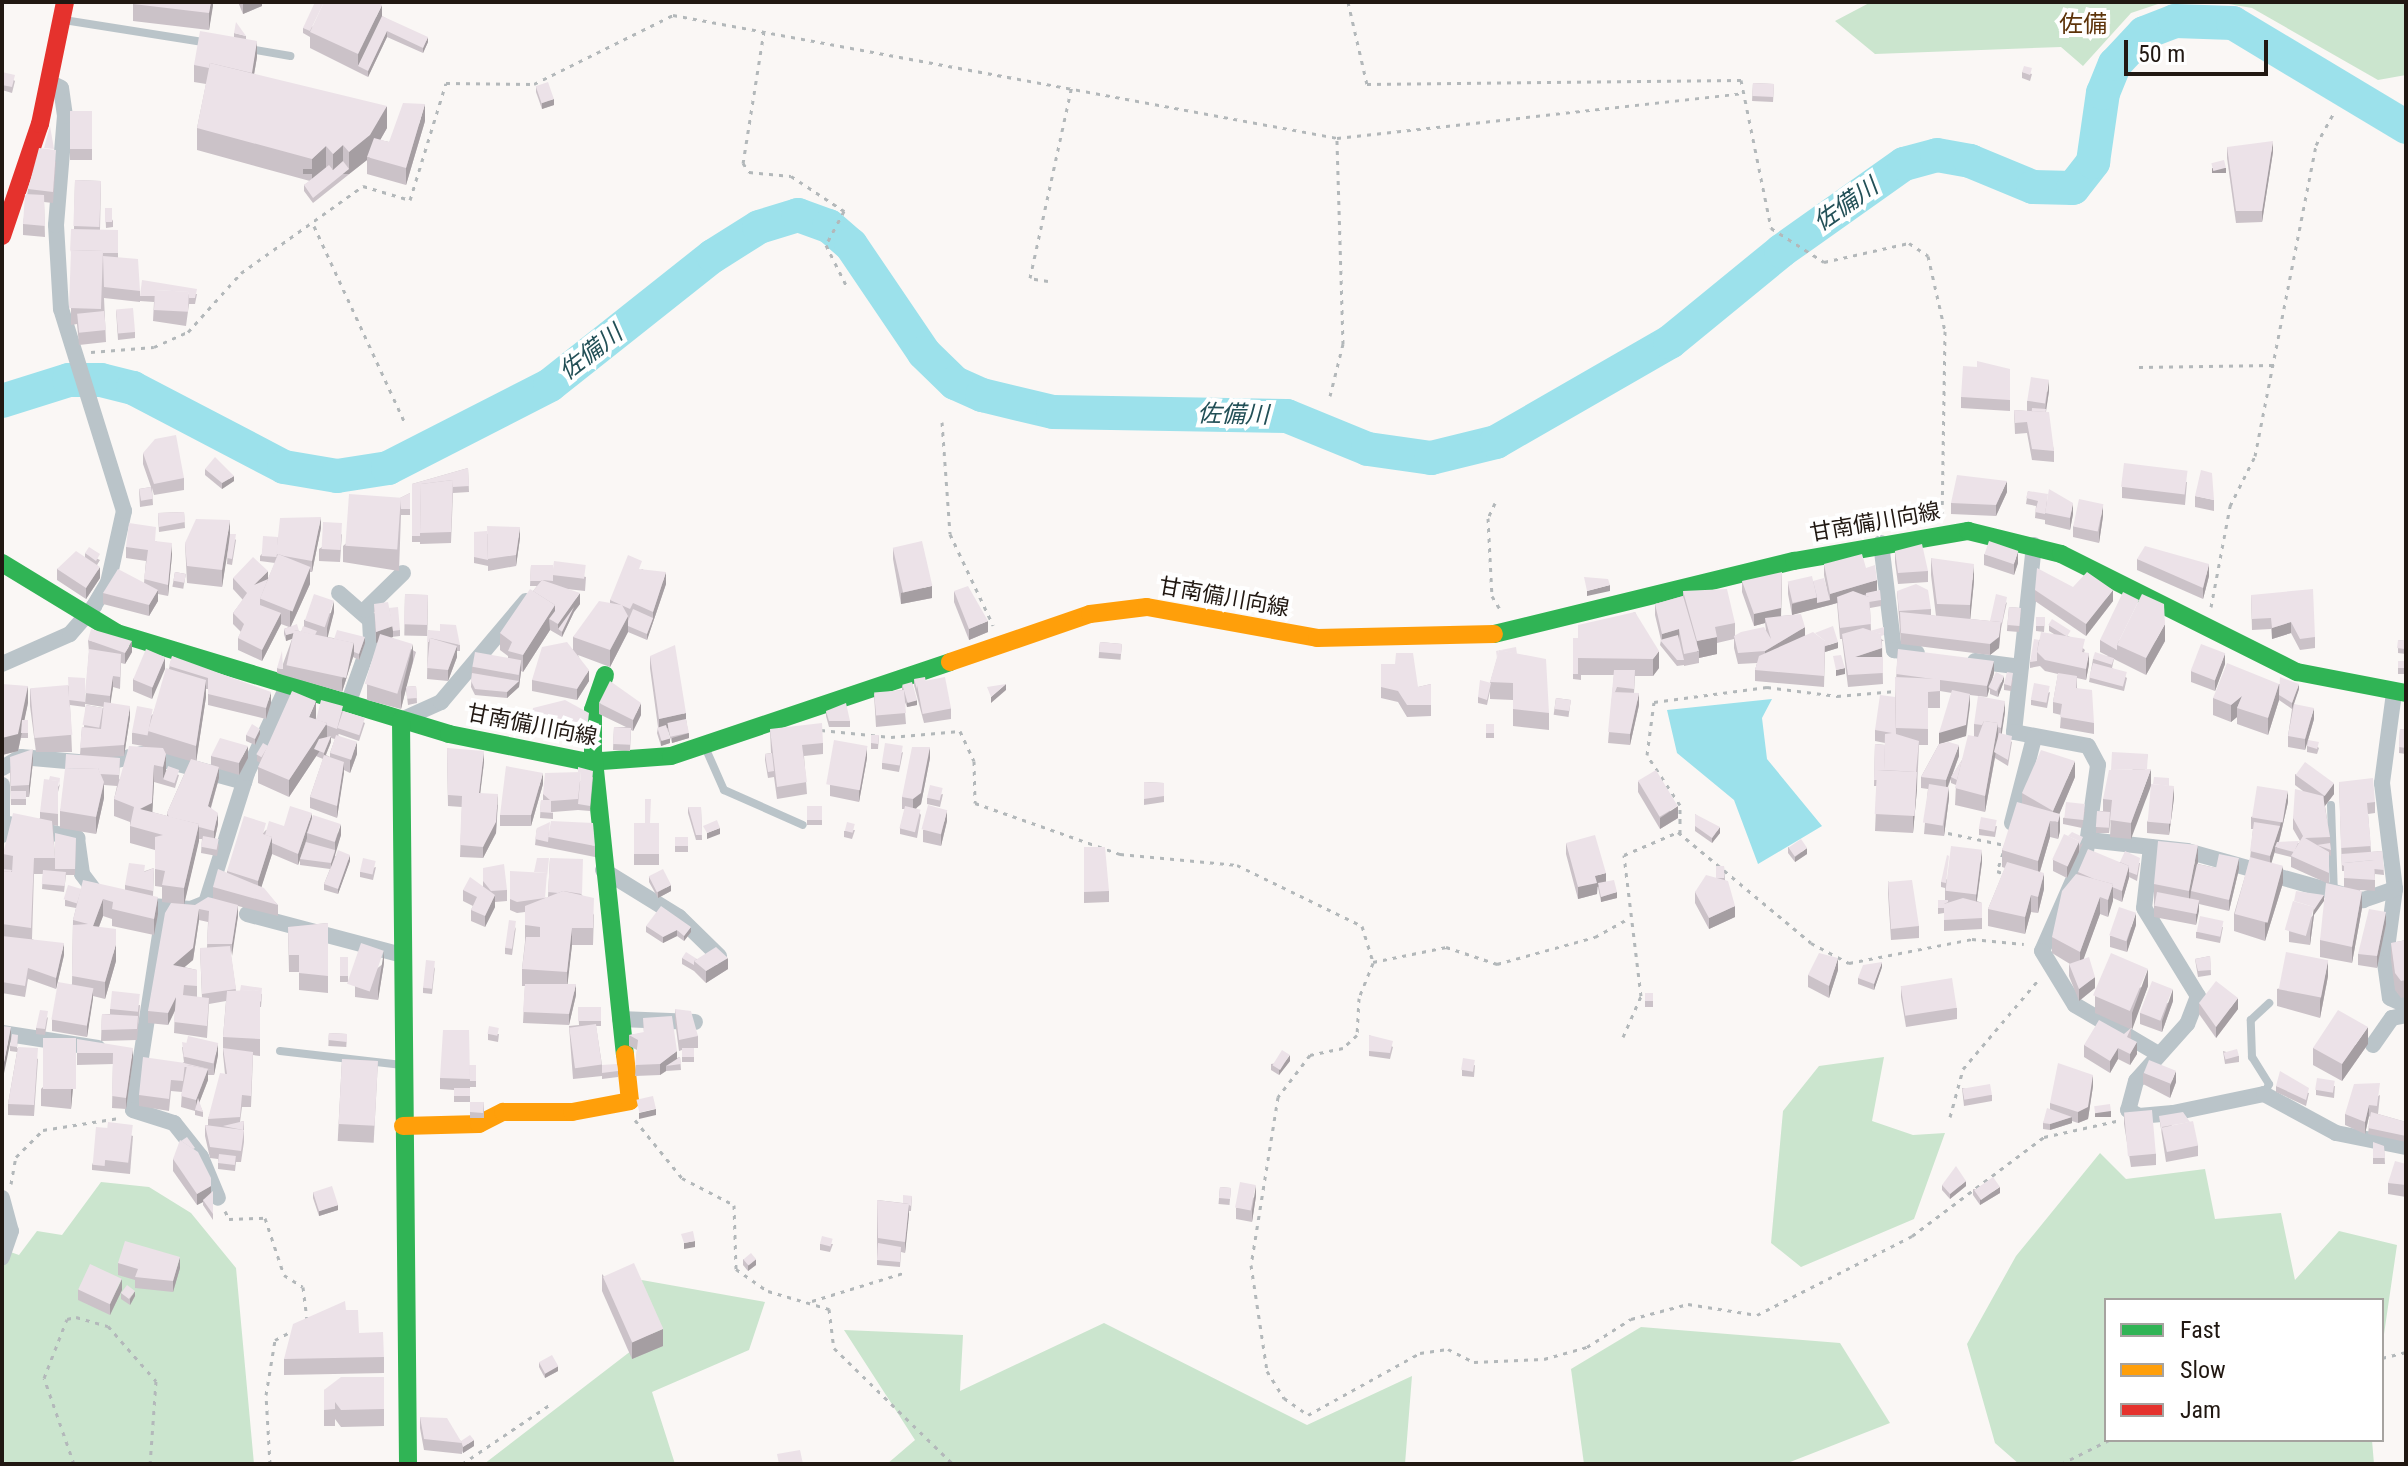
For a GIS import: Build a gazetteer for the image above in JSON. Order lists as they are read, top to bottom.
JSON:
{
  "streets": {
    "main road": ["甘南備川向線"]
  },
  "districts": ["佐備"],
  "water": ["佐備川"],
  "legend": ["Fast", "Slow", "Jam"],
  "scale_bar": "50 m"
}
